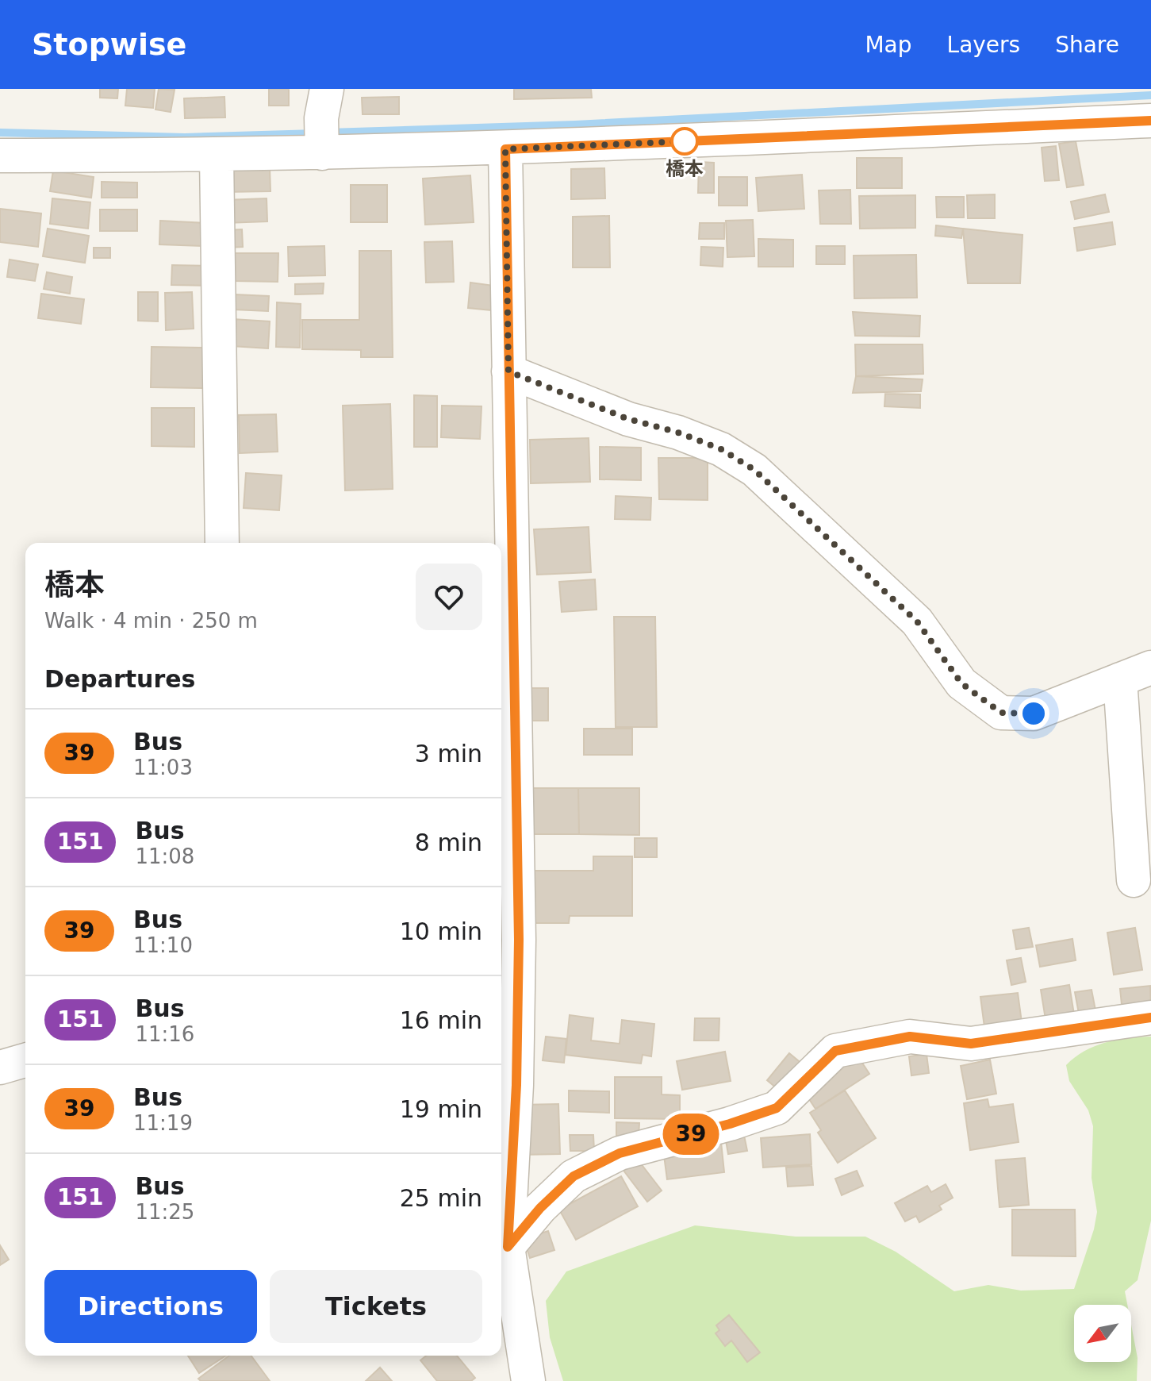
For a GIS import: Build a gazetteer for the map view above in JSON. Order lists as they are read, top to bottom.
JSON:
{
  "places": ["橋本"],
  "lines": ["bus line 39"],
  "north": "bottom left",
  "page": {
    "header": "Stopwise",
    "nav": ["Map", "Layers", "Share"],
    "on_map": "39",
    "heading": [
      ["橋本", "Walk · 4 min · 250 m"],
      "Departures"
    ],
    "list": [
      {
        "mark": "39",
        "name": "Bus",
        "note": "11:03",
        "value": "3 min"
      },
      {
        "mark": "151",
        "name": "Bus",
        "note": "11:08",
        "value": "8 min"
      },
      {
        "mark": "39",
        "name": "Bus",
        "note": "11:10",
        "value": "10 min"
      },
      {
        "mark": "151",
        "name": "Bus",
        "note": "11:16",
        "value": "16 min"
      },
      {
        "mark": "39",
        "name": "Bus",
        "note": "11:19",
        "value": "19 min"
      },
      {
        "mark": "151",
        "name": "Bus",
        "note": "11:25",
        "value": "25 min"
      }
    ],
    "buttons": ["Directions", "Tickets"]
  }
}
